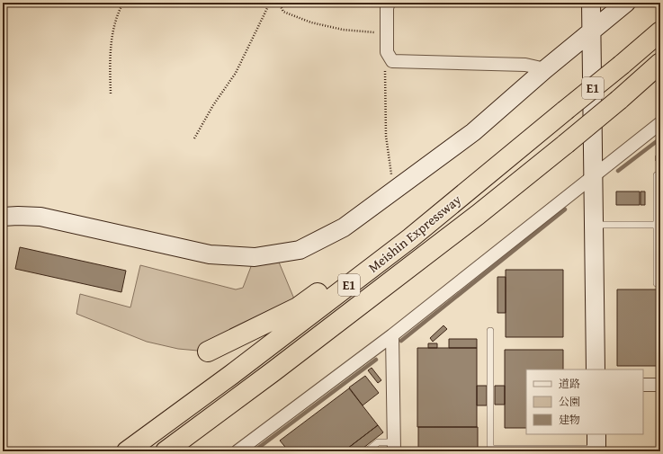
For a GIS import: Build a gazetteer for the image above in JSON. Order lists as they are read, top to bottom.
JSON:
{
  "streets": {
    "highway": ["E1", "Meishin Expressway"]
  },
  "legend": ["道路", "公園", "建物"]
}
